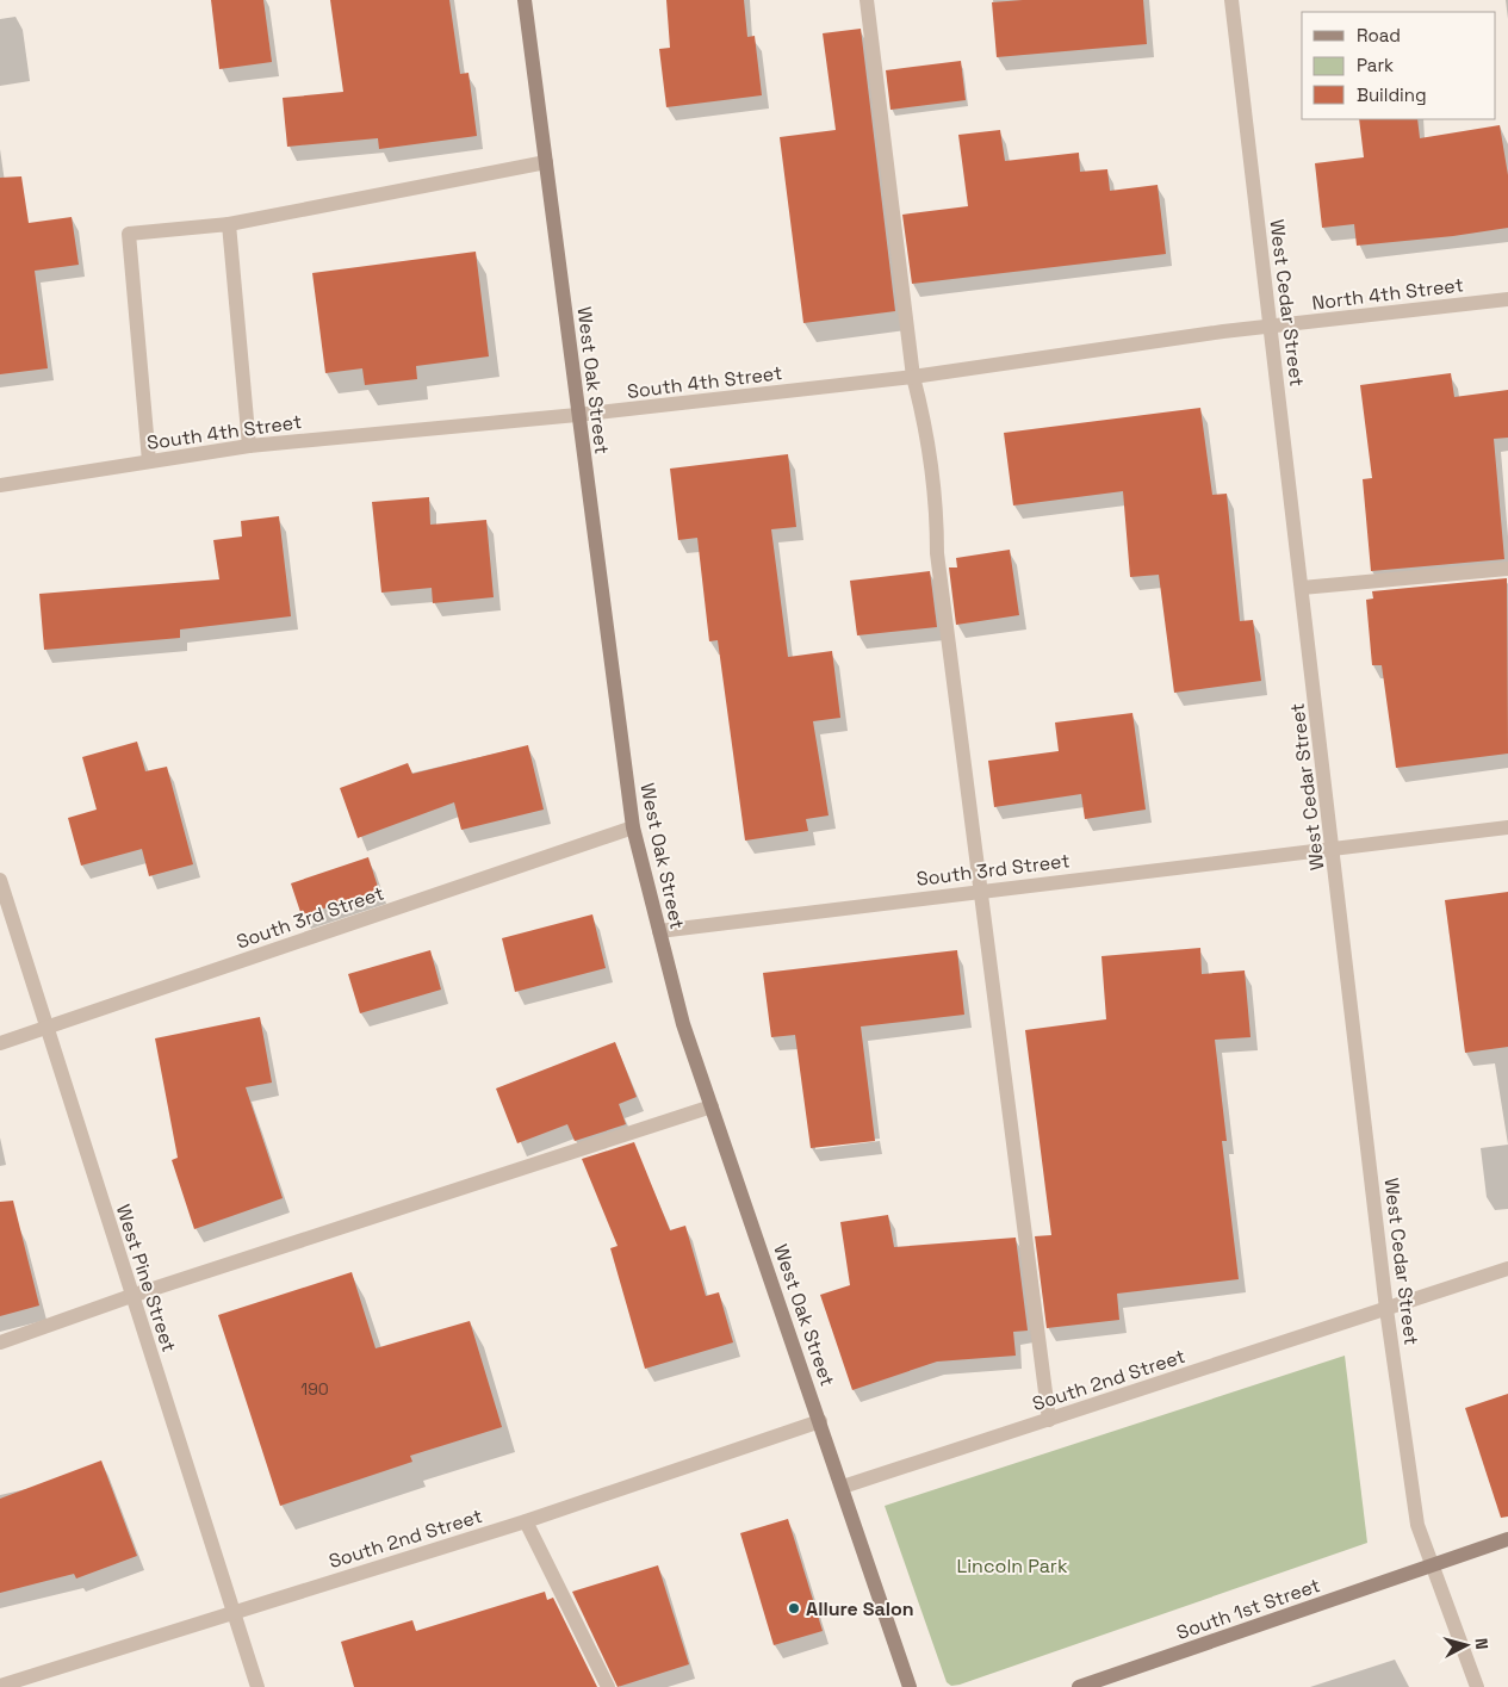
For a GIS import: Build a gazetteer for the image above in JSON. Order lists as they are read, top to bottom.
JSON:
{
  "streets": {
    "main road": ["West Oak Street", "South 1st Street"],
    "street": [
      "North 4th Street",
      "West Cedar Street",
      "South 4th Street",
      "South 3rd Street",
      "West Pine Street",
      "South 2nd Street"
    ]
  },
  "crossings": [
    ["North 4th Street", "West Cedar Street"],
    ["North 4th Street", "South 4th Street"],
    ["West Cedar Street", "South 4th Street"],
    ["West Cedar Street", "South 3rd Street"],
    ["West Cedar Street", "South 2nd Street"],
    ["West Cedar Street", "South 1st Street"],
    ["West Oak Street", "South 4th Street"],
    ["West Oak Street", "South 3rd Street"],
    ["West Oak Street", "South 2nd Street"],
    ["South 3rd Street", "West Pine Street"],
    ["West Pine Street", "South 2nd Street"]
  ],
  "parks": ["Lincoln Park"],
  "places": ["Allure Salon"],
  "house_numbers": ["190"],
  "legend": ["Road", "Park", "Building"],
  "north": "right"
}
